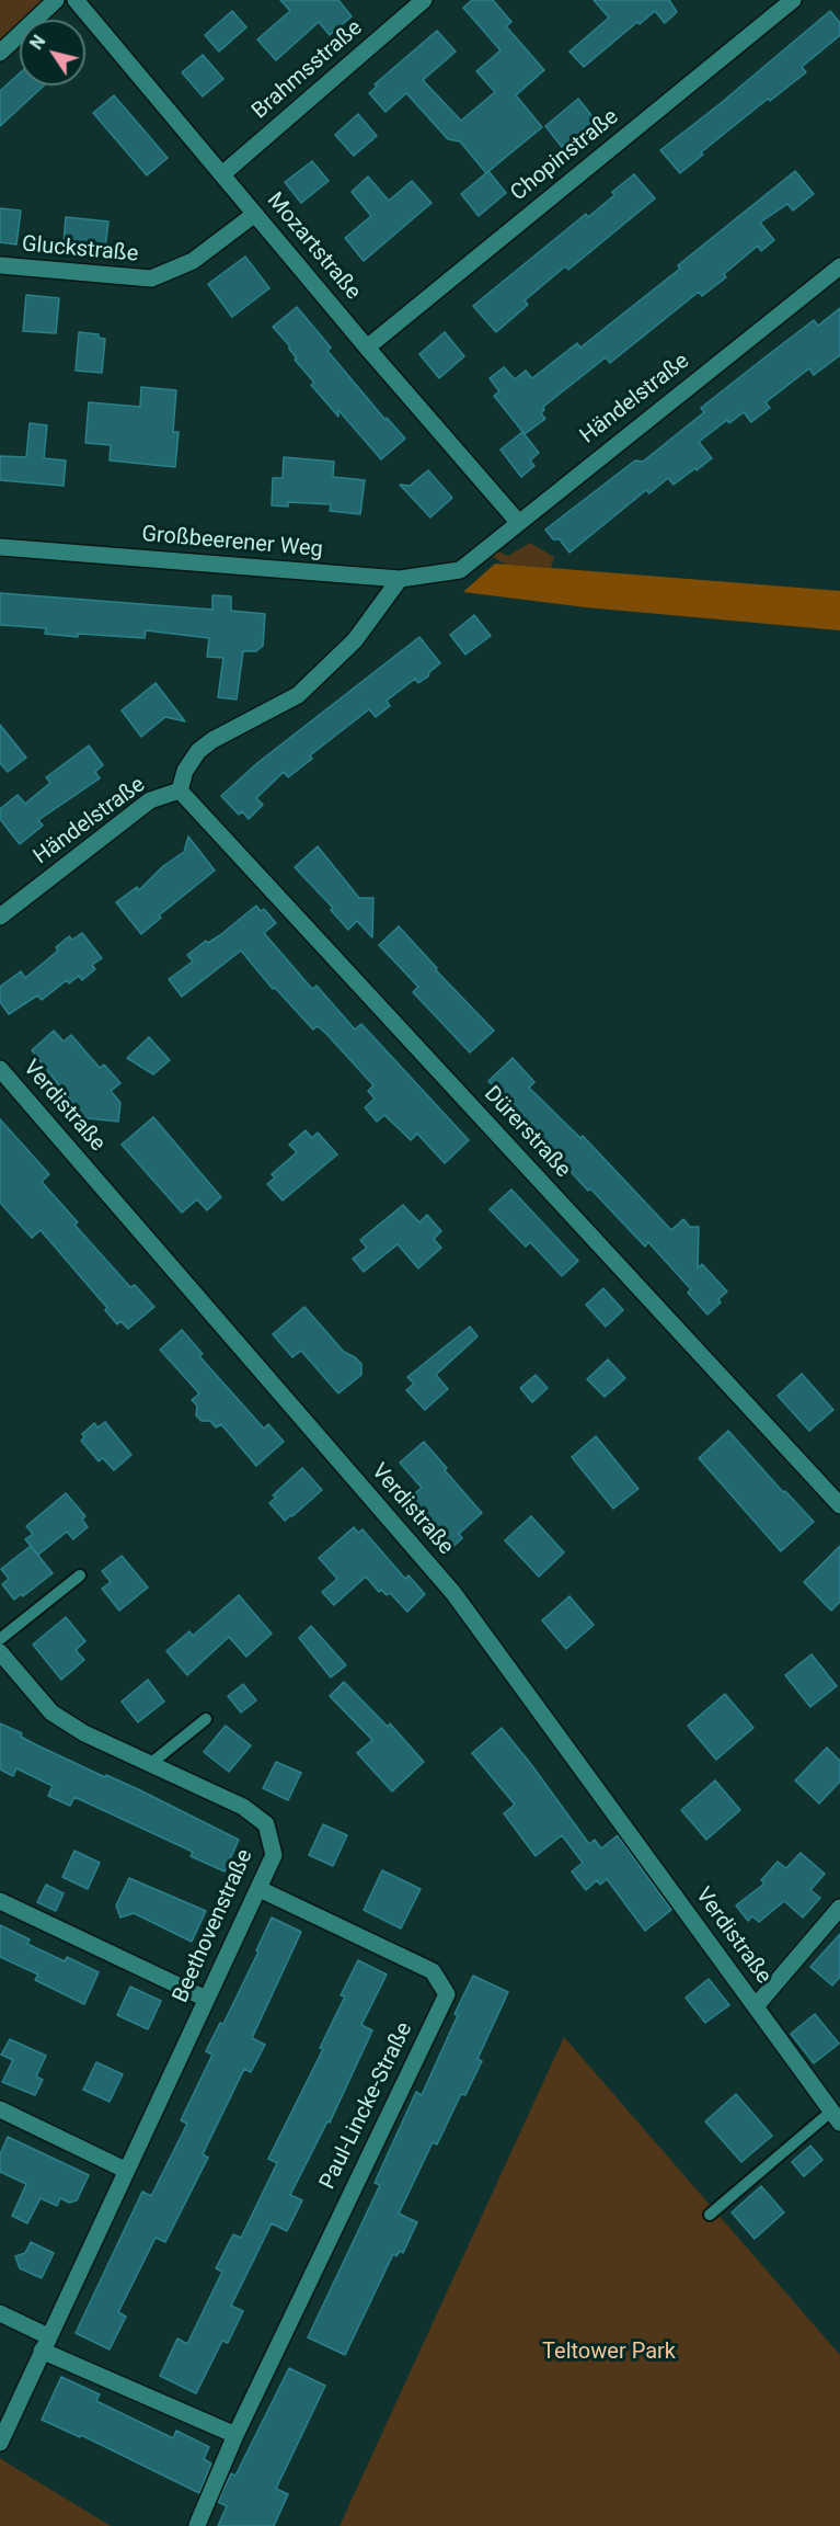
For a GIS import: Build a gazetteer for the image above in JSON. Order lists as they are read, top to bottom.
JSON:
{
  "streets": {
    "street": [
      "Brahmsstraße",
      "Chopinstraße",
      "Mozartstraße",
      "Gluckstraße",
      "Händelstraße",
      "Großbeerener Weg",
      "Verdistraße",
      "Dürerstraße",
      "Beethovenstraße",
      "Paul-Lincke-Straße"
    ]
  },
  "crossings": [
    ["Brahmsstraße", "Mozartstraße"],
    ["Chopinstraße", "Mozartstraße"],
    ["Mozartstraße", "Gluckstraße"],
    ["Mozartstraße", "Händelstraße"],
    ["Händelstraße", "Großbeerener Weg"],
    ["Händelstraße", "Dürerstraße"],
    ["Beethovenstraße", "Paul-Lincke-Straße"]
  ],
  "parks": ["Teltower Park"],
  "north": "top left"
}
